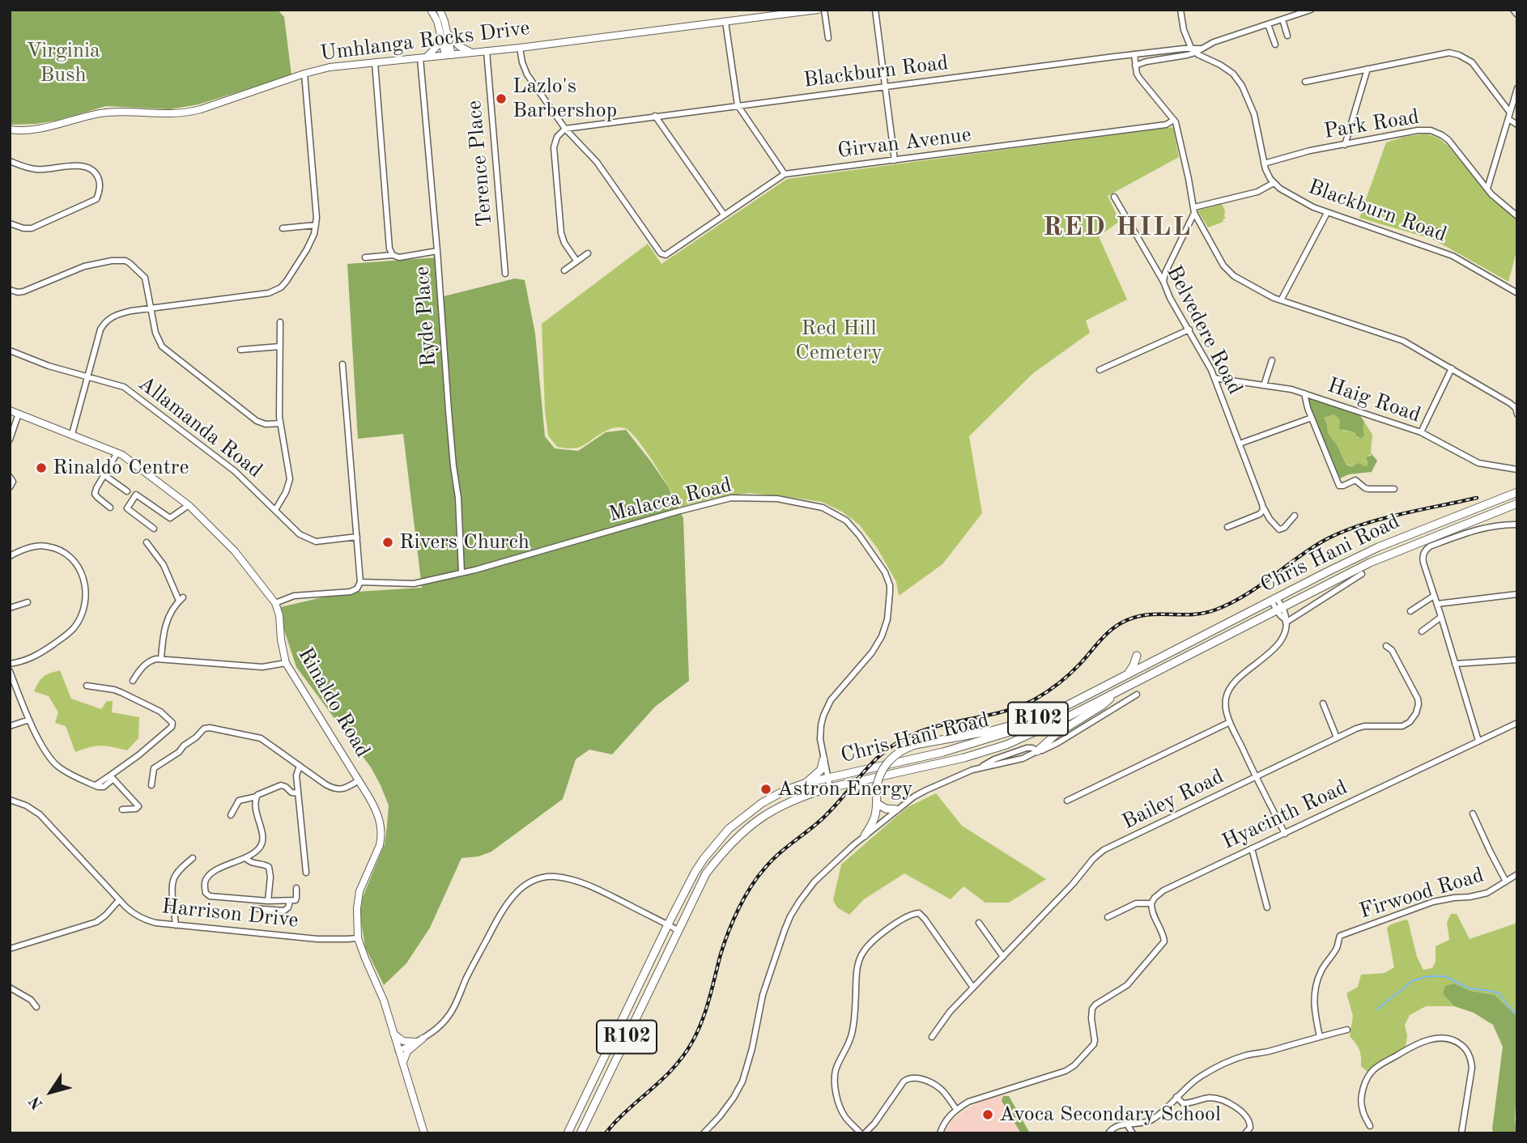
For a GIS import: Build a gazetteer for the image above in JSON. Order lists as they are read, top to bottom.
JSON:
{
  "streets": {
    "main road": ["Chris Hani Road", "R102"],
    "street": [
      "Umhlanga Rocks Drive",
      "Blackburn Road",
      "Park Road",
      "Girvan Avenue",
      "Terence Place",
      "Ryde Place",
      "Belvedere Road",
      "Haig Road",
      "Allamanda Road",
      "Malacca Road",
      "Rinaldo Road",
      "Bailey Road",
      "Hyacinth Road",
      "Firwood Road",
      "Harrison Drive"
    ]
  },
  "crossings": [
    ["Umhlanga Rocks Drive", "Terence Place"],
    ["Umhlanga Rocks Drive", "Ryde Place"],
    ["Blackburn Road", "Park Road"],
    ["Blackburn Road", "Girvan Avenue"],
    ["Ryde Place", "Malacca Road"],
    ["Belvedere Road", "Haig Road"],
    ["Malacca Road", "Chris Hani Road"],
    ["Malacca Road", "Rinaldo Road"],
    ["Rinaldo Road", "Harrison Drive"]
  ],
  "districts": ["RED HILL"],
  "parks": ["Virginia Bush", "Red Hill Cemetery"],
  "places": [
    "Lazlo's Barbershop",
    "Rinaldo Centre",
    "Rivers Church",
    "Astron Energy",
    "Avoca Secondary School"
  ],
  "north": "bottom left"
}
